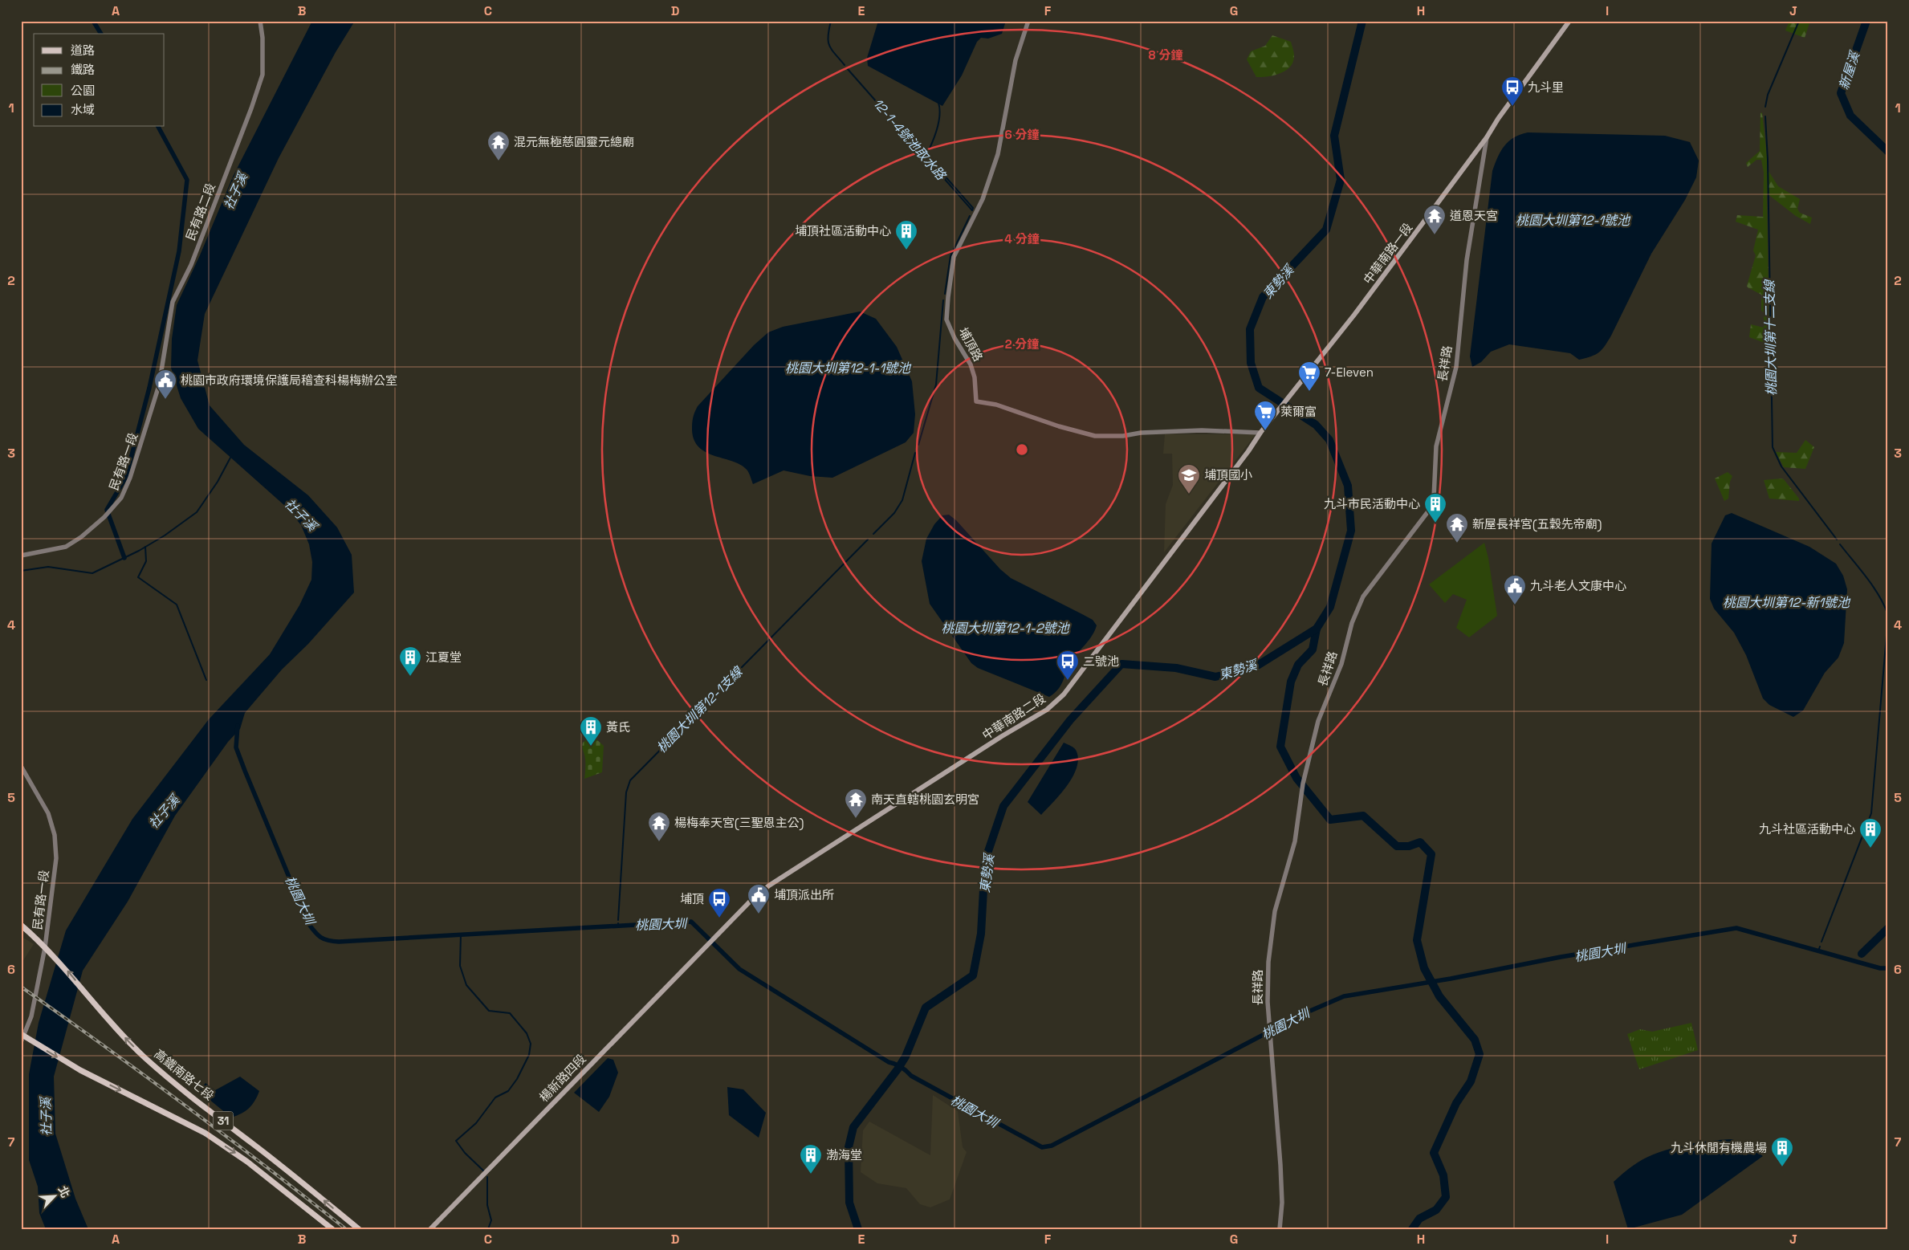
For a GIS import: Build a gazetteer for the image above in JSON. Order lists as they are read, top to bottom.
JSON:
{
  "streets": {
    "main road": [
      "中華南路一段",
      "中華南路二段",
      "高鐵南路七段",
      "楊新路四段",
      "31"
    ],
    "street": [
      "民有路二段",
      "埔頂路",
      "長祥路",
      "民有路一段"
    ]
  },
  "crossings": [
    ["民有路二段", "民有路一段"],
    ["中華南路一段", "長祥路"],
    ["中華南路一段", "中華南路二段"],
    ["埔頂路", "中華南路二段"],
    ["民有路一段", "高鐵南路七段"],
    ["民有路一段", "31"],
    ["中華南路二段", "楊新路四段"],
    ["高鐵南路七段", "31"]
  ],
  "water": [
    "新屋溪",
    "12-1-4號池取水路",
    "社子溪",
    "桃園大圳第12-1號池",
    "東勢溪",
    "桃園大圳第十二支線",
    "桃園大圳第12-1-1號池",
    "桃園大圳第12-新1號池",
    "桃園大圳第12-1-2號池",
    "桃園大圳第12-1支線",
    "桃園大圳"
  ],
  "places": {
    "bus stop": ["九斗里", "二號池", "埔頂"],
    "temple": [
      "混元無極慈圓靈元總廟",
      "道恩天宮",
      "新屋長祥宮(五穀先帝廟)",
      "南天直轄桃園玄明宮",
      "楊梅奉天宮(三聖恩主公)"
    ],
    "building": [
      "埔頂社區活動中心",
      "九斗市民活動中心",
      "江夏堂",
      "黃氏",
      "九斗社區活動中心",
      "九斗休閒有機農場",
      "渤海堂"
    ],
    "supermarket": ["7-Eleven", "萊爾富"],
    "public building": ["桃園市政府環境保護局稽查科楊梅辦公室", "九斗老人文康中心", "埔頂派出所"],
    "school or university": ["埔頂國小"]
  },
  "legend": [
    "道路",
    "鐵路",
    "公園",
    "水域"
  ],
  "north": "top right",
  "grid": {
    "columns": [
      "A",
      "B",
      "C",
      "D",
      "E",
      "F",
      "G",
      "H",
      "I",
      "J"
    ],
    "rows": [
      "1",
      "2",
      "3",
      "4",
      "5",
      "6",
      "7"
    ]
  },
  "rings": [
    "8 分鐘",
    "6 分鐘",
    "4 分鐘",
    "2 分鐘"
  ]
}
